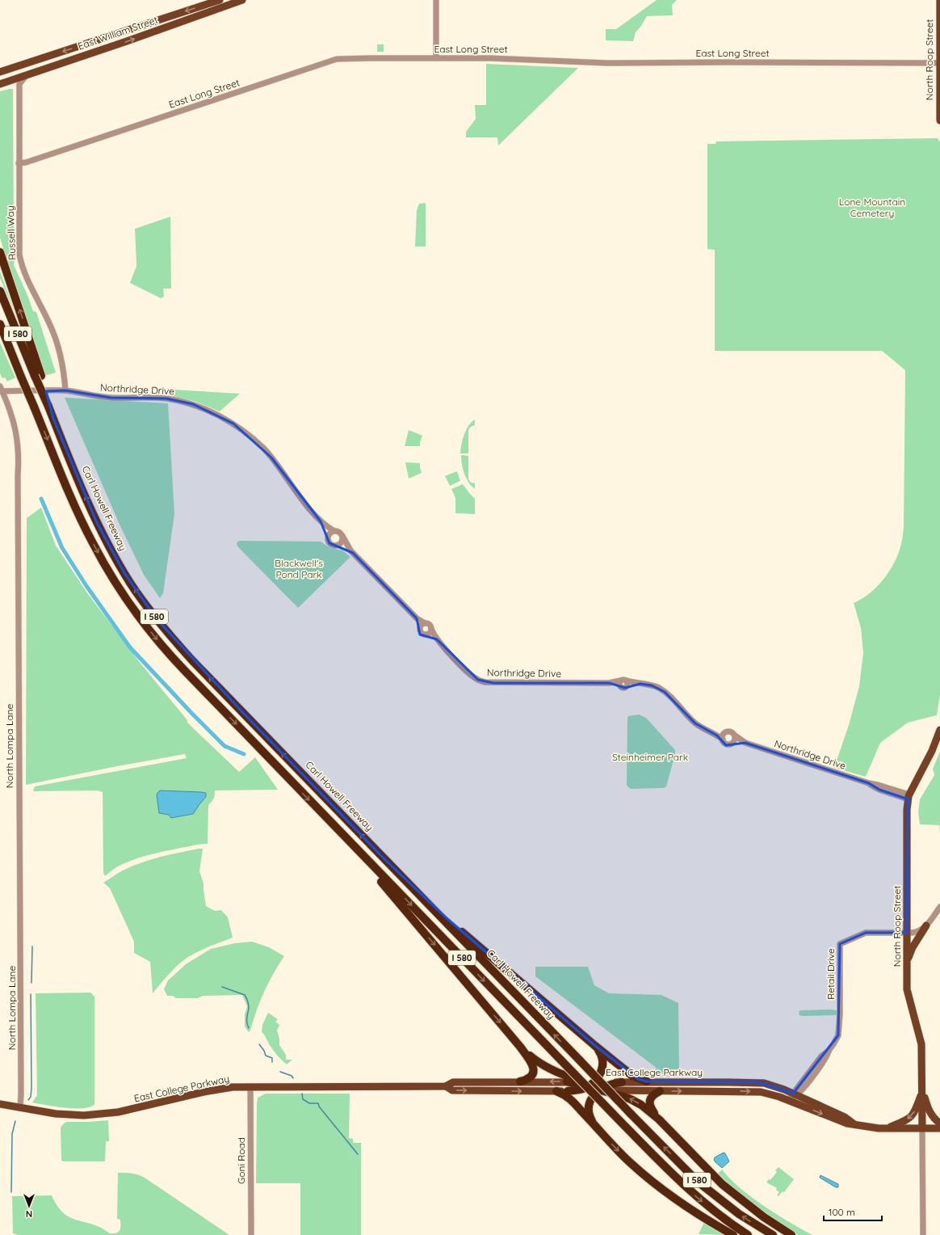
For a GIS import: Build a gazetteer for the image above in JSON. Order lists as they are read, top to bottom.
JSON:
{
  "streets": {
    "highway": ["I 580", "Carl Howell Freeway"],
    "main road": ["East William Street", "North Roop Street", "East College Parkway"],
    "street": [
      "East Long Street",
      "Russell Way",
      "Northridge Drive",
      "North Lompa Lane",
      "Retail Drive",
      "Goni Road"
    ]
  },
  "crossings": [
    ["East Long Street", "North Roop Street"],
    ["East Long Street", "Russell Way"],
    ["North Roop Street", "Northridge Drive"],
    ["North Roop Street", "Retail Drive"],
    ["North Roop Street", "East College Parkway"],
    ["Russell Way", "Northridge Drive"],
    ["I 580", "Carl Howell Freeway"],
    ["Northridge Drive", "North Lompa Lane"],
    ["North Lompa Lane", "East College Parkway"],
    ["Retail Drive", "East College Parkway"],
    ["East College Parkway", "Goni Road"]
  ],
  "parks": ["Lone Mountain Cemetery", "Blackwell's Pond Park", "Steinheimer Park"],
  "scale_bar": "100 m",
  "north": "bottom"
}
